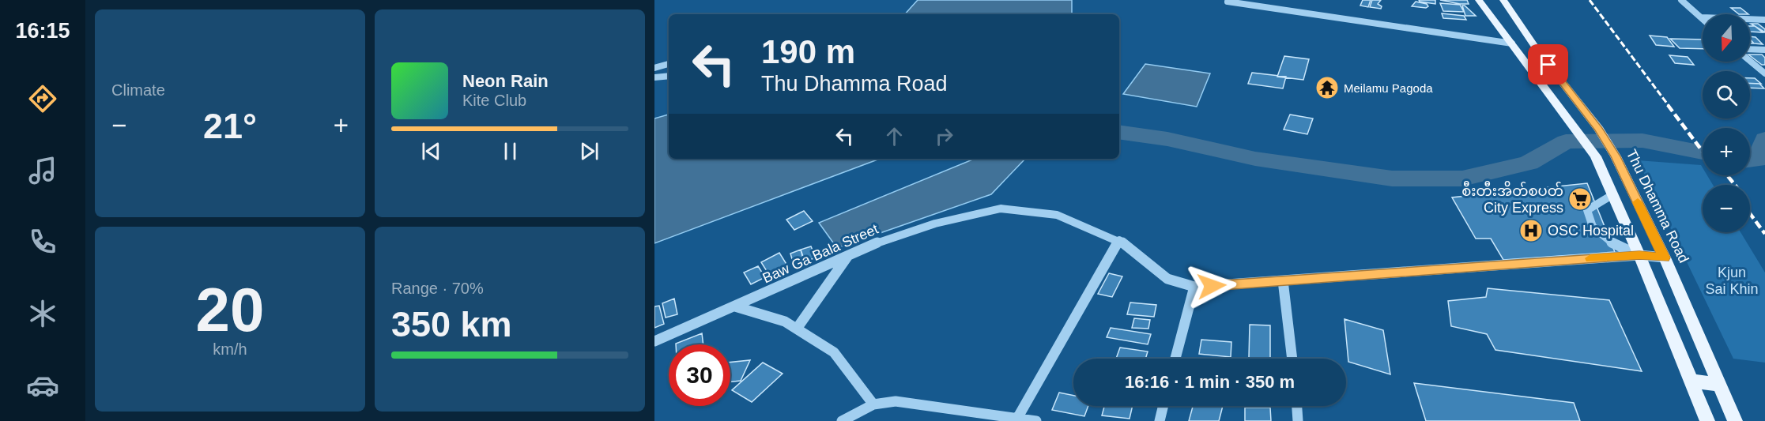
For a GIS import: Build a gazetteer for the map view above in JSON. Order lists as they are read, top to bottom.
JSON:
{
  "streets": {
    "main road": ["Thu Dhamma Road"],
    "street": ["Baw Ga Bala Street"]
  },
  "crossings": [
    ["Thu Dhamma Road", "Baw Ga Bala Street"]
  ],
  "parks": ["Kjun Sai Khin"],
  "places": {
    "temple": ["Meilamu Pagoda"],
    "supermarket": ["စီးတီးအိတ်စပတ် City Express"],
    "hospital": ["OSC Hospital"]
  },
  "north": "bottom",
  "page": {
    "tabs": "16:15",
    "tile": [
      "Climate",
      ["20", "km/h"],
      ["Range · 70%", "350 km"]
    ],
    "map_buttons": ["+", "−"],
    "turn": ["190 m", "Thu Dhamma Road"],
    "song": ["Neon Rain", "Kite Club"],
    "heat": ["−", "21°", "+"],
    "limit": "30",
    "trip": "16:16 · 1 min · 350 m"
  }
}
